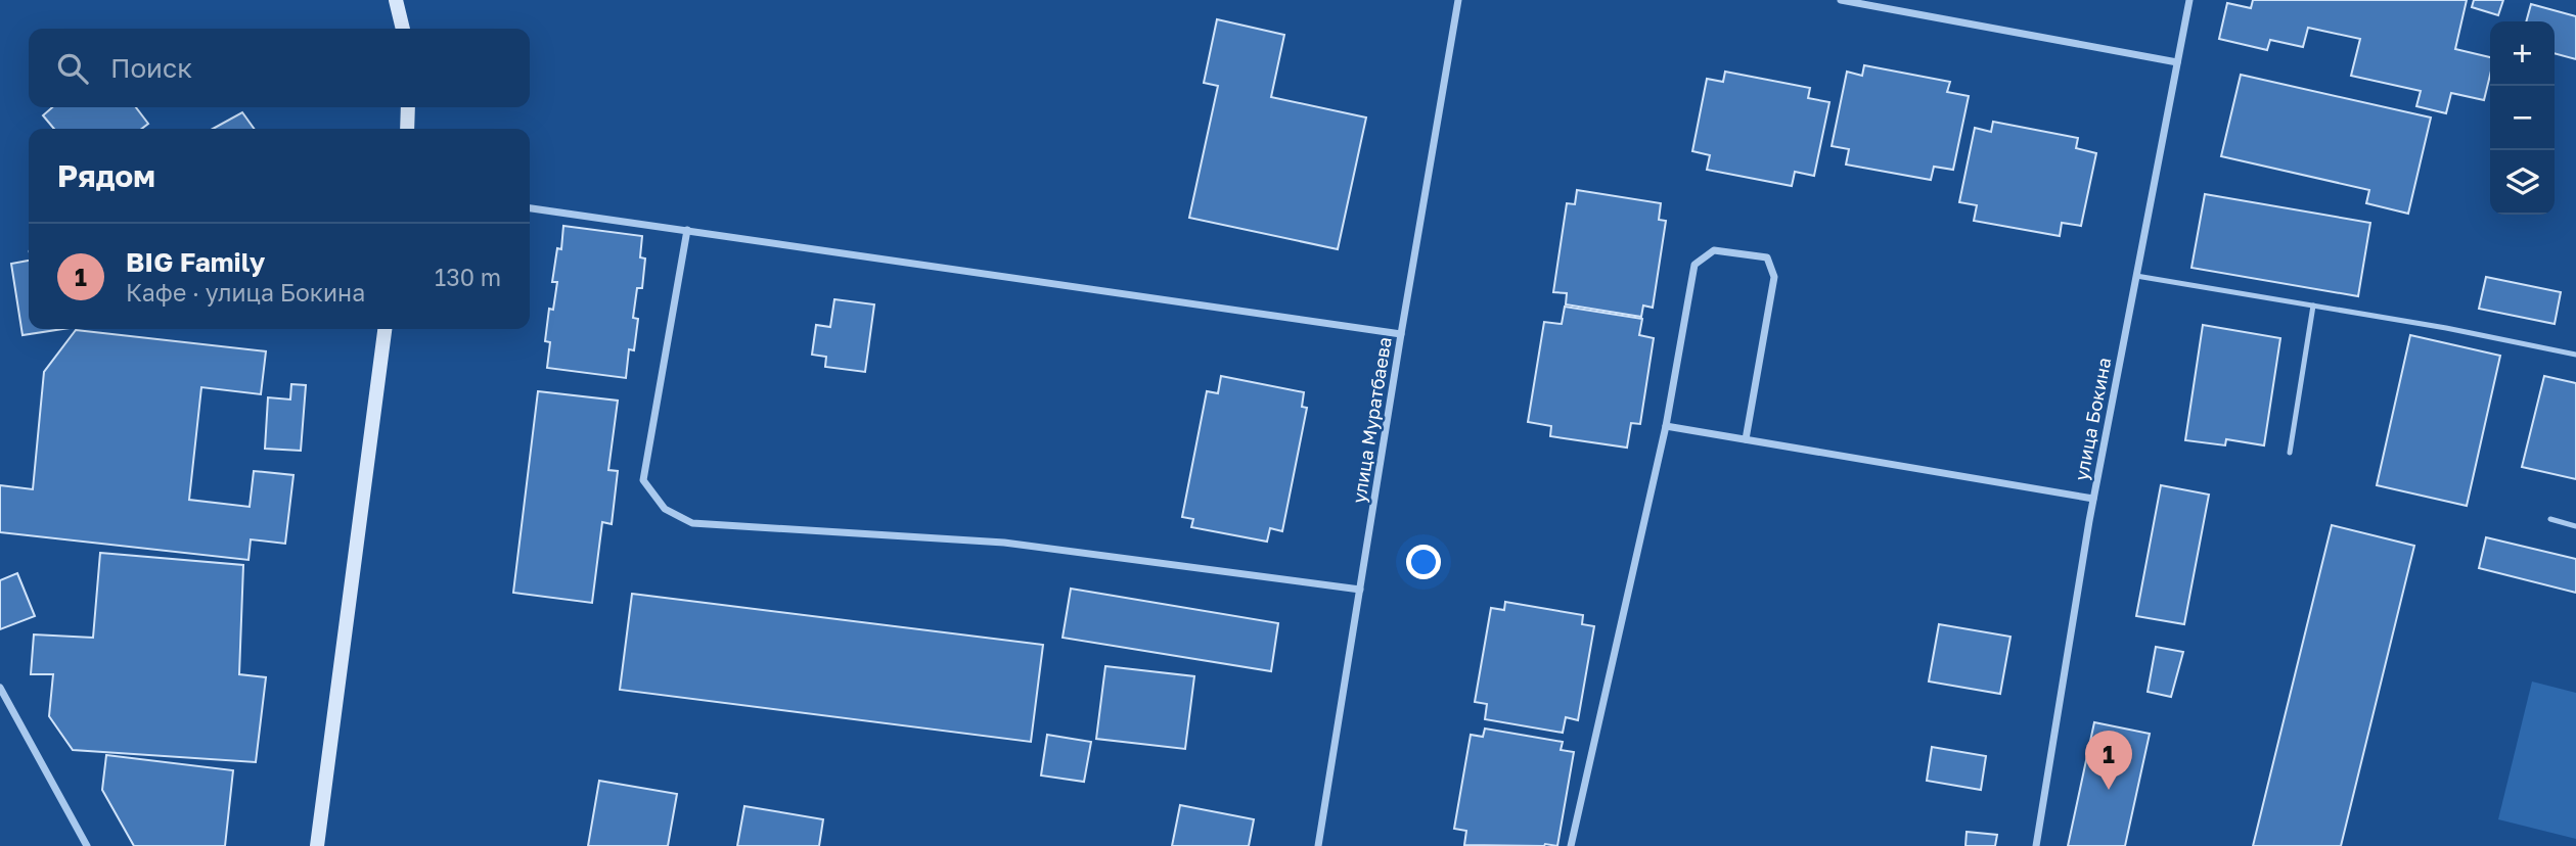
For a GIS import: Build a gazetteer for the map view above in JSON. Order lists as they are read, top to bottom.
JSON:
{
  "streets": {
    "street": ["улица Бокина", "улица Муратбаева"]
  },
  "page": {
    "map_buttons": ["+", "−"],
    "search": "Поиск",
    "heading": "Рядом",
    "list": [
      {
        "mark": "1",
        "name": "BIG Family",
        "note": "Кафе · улица Бокина",
        "value": "130 m"
      }
    ],
    "pins": "1"
  }
}
